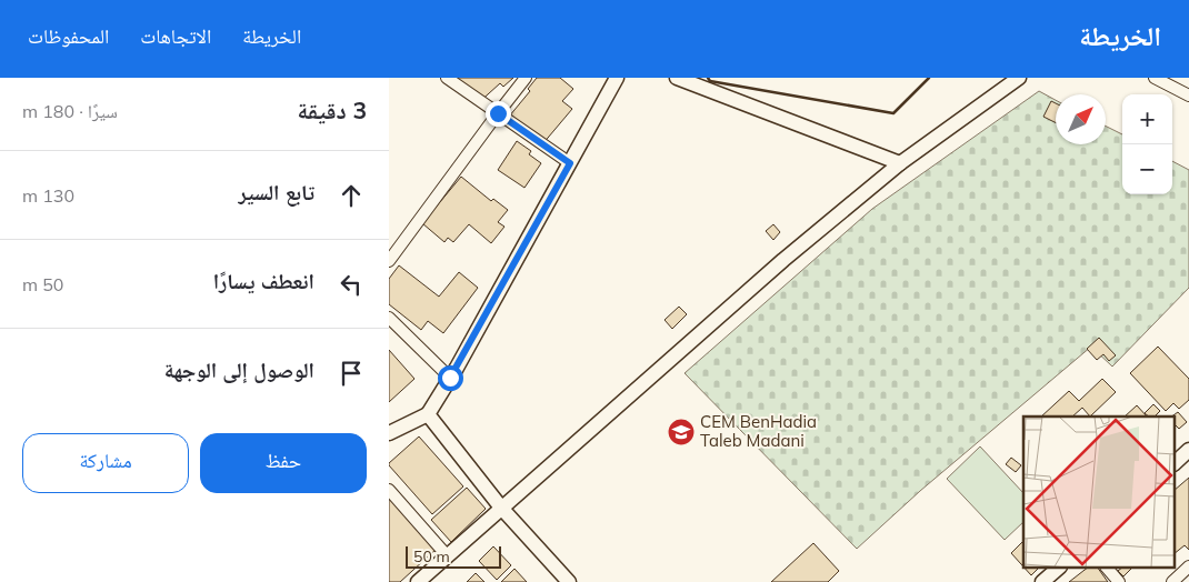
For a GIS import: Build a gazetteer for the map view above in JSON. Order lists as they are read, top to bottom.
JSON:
{
  "places": {
    "school or university": ["CEM BenHadia Taleb Madani"]
  },
  "scale_bar": "50 m",
  "north": "top right",
  "page": {
    "header": "الخريطة",
    "nav": ["الخريطة", "الاتجاهات", "المحفوظات"],
    "heading": ["3 دقيقة", "سيرًا · 180 m"],
    "map_buttons": ["+", "−"],
    "list": [
      ["تابع السير", "130 m"],
      ["انعطف يسارًا", "50 m"],
      "الوصول إلى الوجهة"
    ],
    "buttons": ["حفظ", "مشاركة"],
    "scale": "50 m"
  }
}
